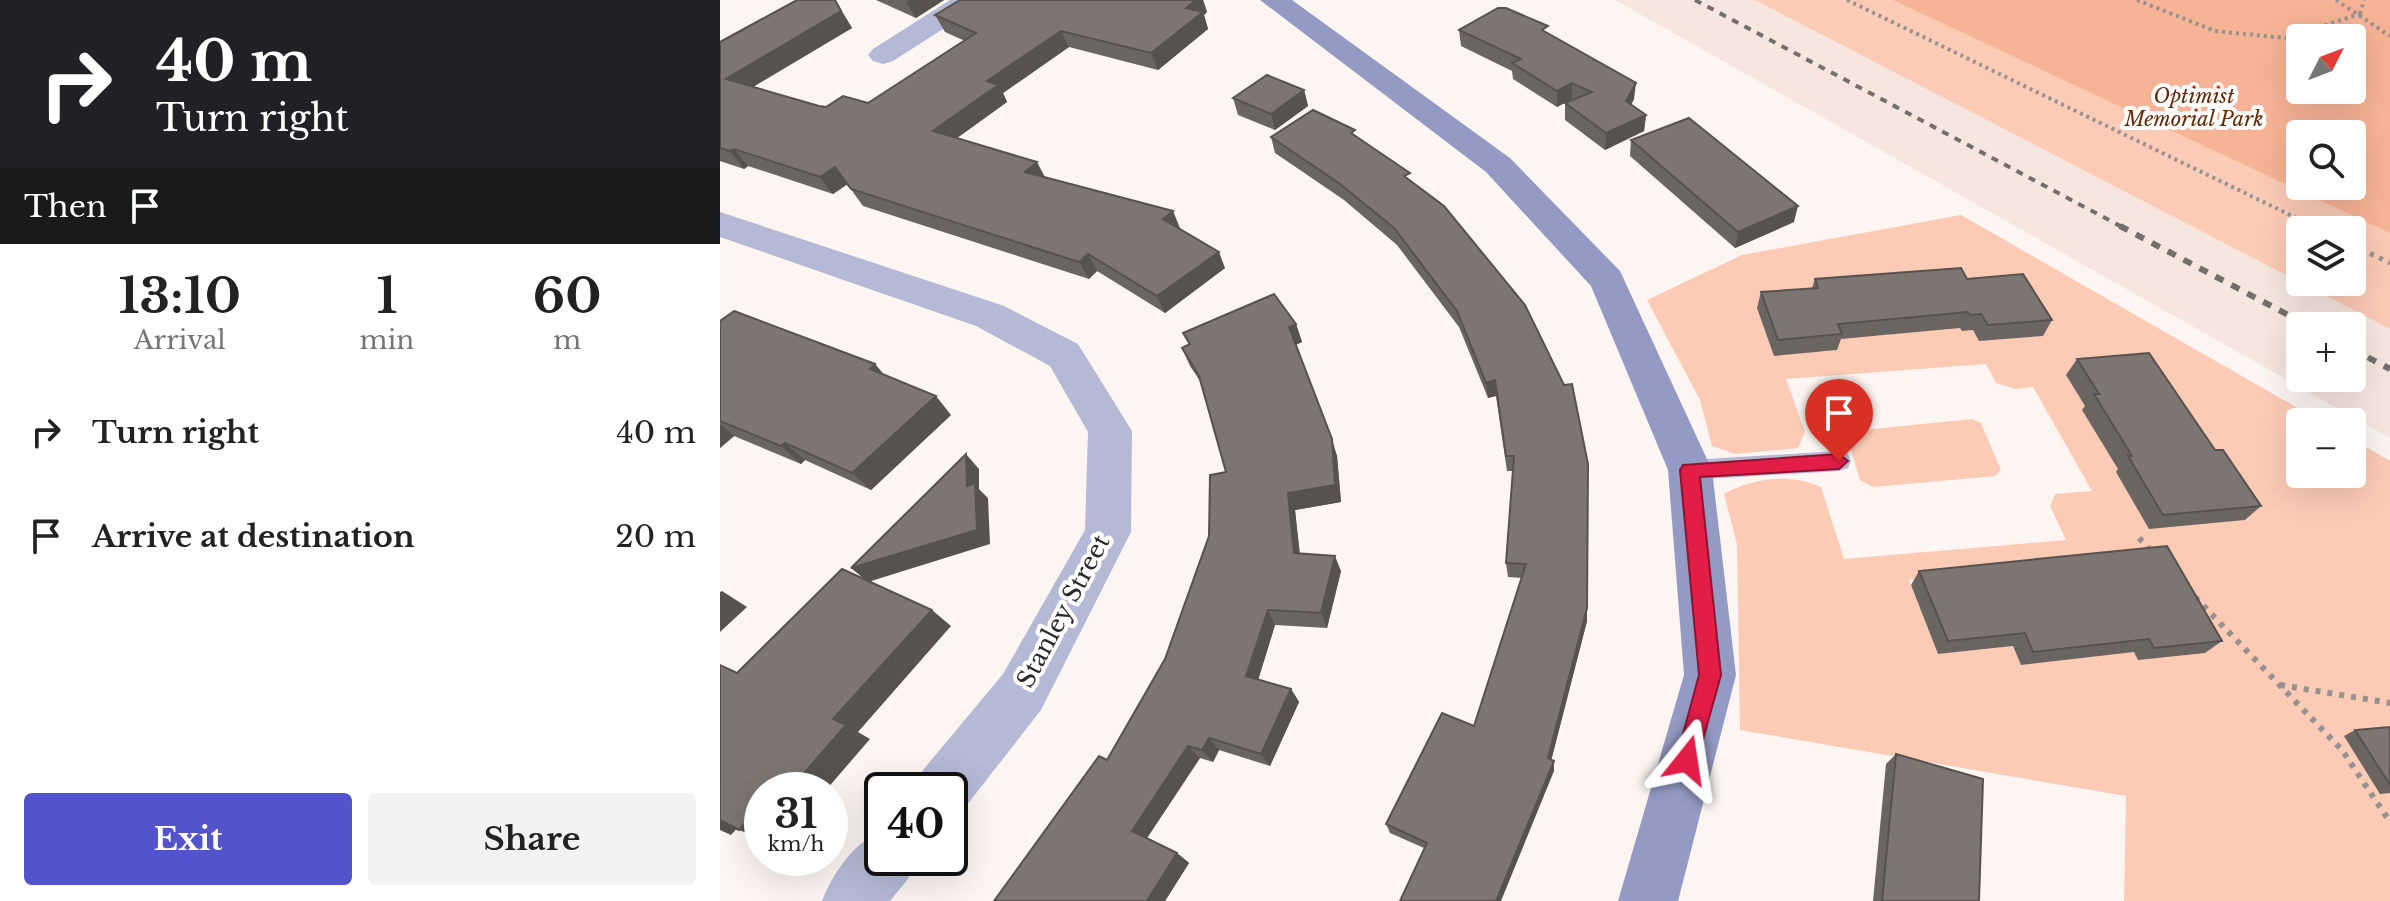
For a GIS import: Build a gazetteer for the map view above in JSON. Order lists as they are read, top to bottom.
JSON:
{
  "streets": {
    "street": ["Stanley Street"]
  },
  "parks": ["Optimist Memorial Park"],
  "north": "top right",
  "page": {
    "turn": ["40 m", "Turn right"],
    "map_buttons": ["+", "−"],
    "then": "Then",
    "eta": [
      "13:10",
      "Arrival",
      "1",
      "min",
      "60",
      "m"
    ],
    "list": [
      {
        "name": "Turn right",
        "value": "40 m"
      },
      {
        "name": "Arrive at destination",
        "value": "20 m"
      }
    ],
    "speed": "31 km/h",
    "limit": "40",
    "buttons": ["Exit", "Share"]
  }
}
